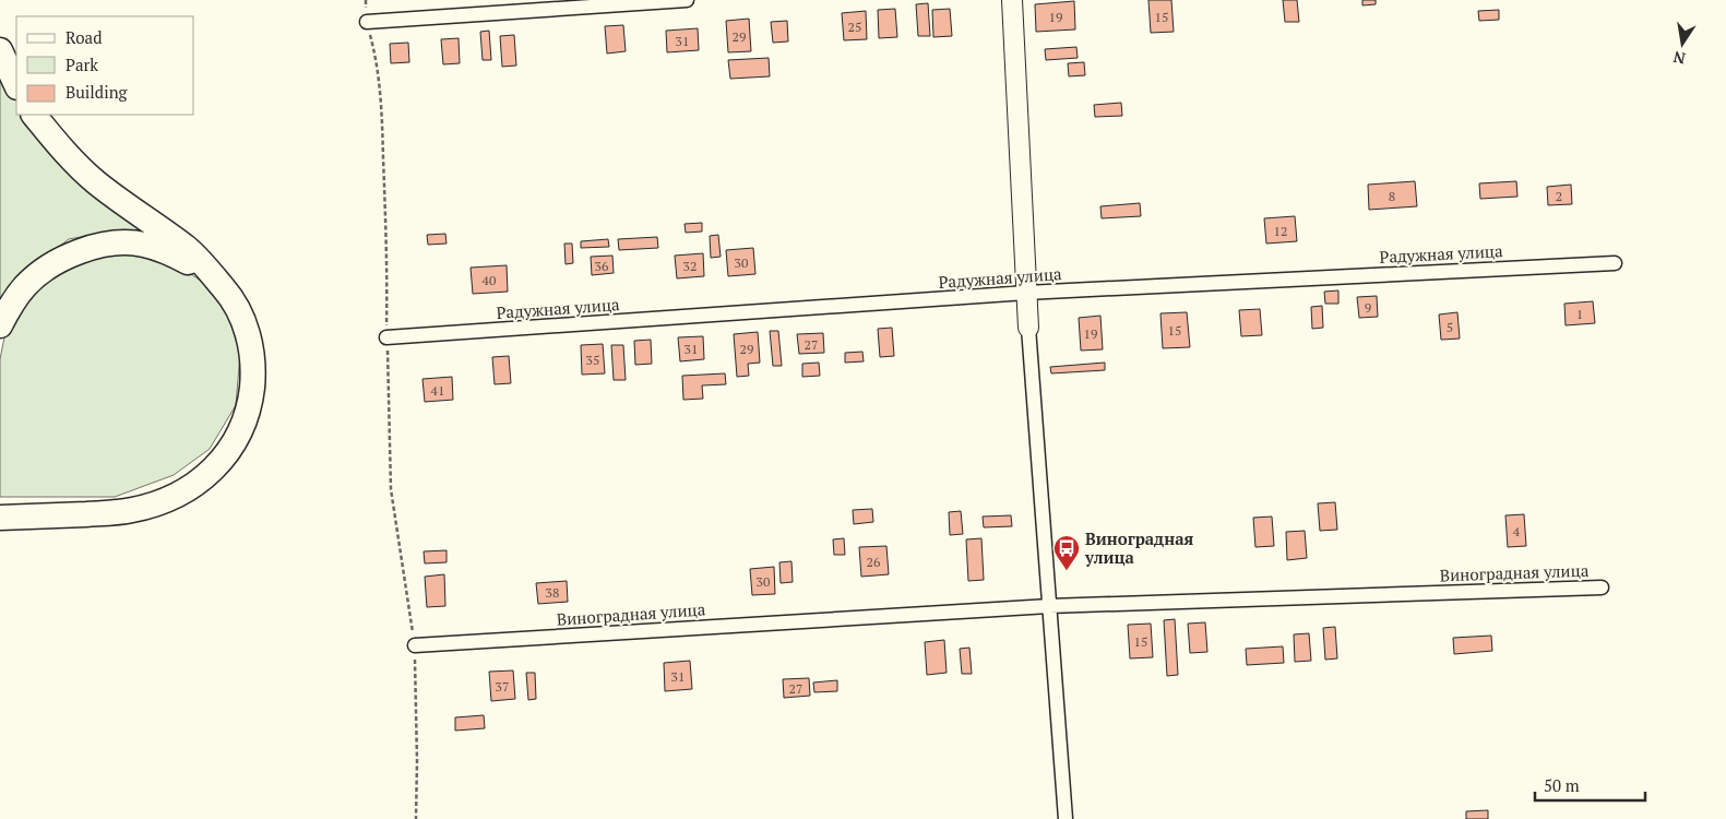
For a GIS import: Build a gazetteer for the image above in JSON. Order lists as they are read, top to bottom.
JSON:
{
  "streets": {
    "street": ["Радужная улица", "Виноградная улица"]
  },
  "places": {
    "bus stop": ["Виноградная улица"]
  },
  "house_numbers": [
    "19",
    "15",
    "25",
    "29",
    "31",
    "8",
    "2",
    "12",
    "30",
    "36",
    "32",
    "40",
    "9",
    "1",
    "5",
    "15",
    "19",
    "27",
    "31",
    "29",
    "35",
    "41",
    "4",
    "26",
    "30",
    "38",
    "15",
    "31",
    "37",
    "27"
  ],
  "legend": ["Road", "Park", "Building"],
  "scale_bar": "50 m",
  "north": "bottom"
}
